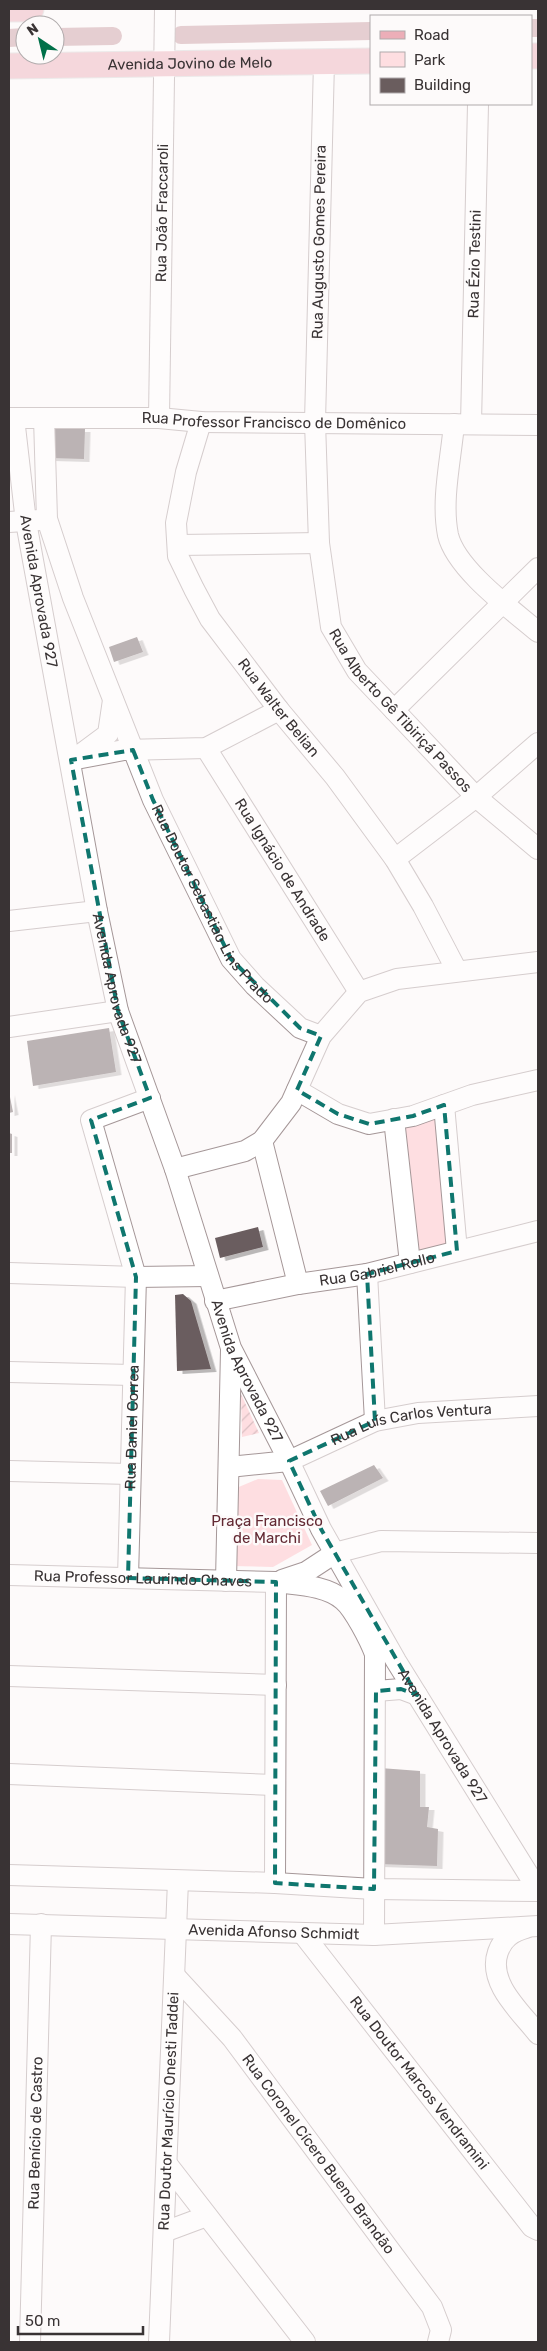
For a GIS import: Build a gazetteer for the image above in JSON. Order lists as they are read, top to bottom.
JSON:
{
  "streets": {
    "main road": ["Avenida Jovino de Melo"],
    "street": [
      "Rua João Fraccaroli",
      "Rua Augusto Gomes Pereira",
      "Rua Ézio Testini",
      "Rua Professor Francisco de Domênico",
      "Avenida Aprovada 927",
      "Rua Walter Belian",
      "Rua Alberto Gê Tibiriçá Passos",
      "Rua Ignácio de Andrade",
      "Rua Doutor Sebastião Lins Prado",
      "Rua Gabriel Rollo",
      "Rua Luís Carlos Ventura",
      "Rua Daniel Correa",
      "Rua Professor Laurindo Chaves",
      "Avenida Afonso Schmidt",
      "Rua Doutor Marcos Vendramini",
      "Rua Doutor Maurício Onesti Taddei",
      "Rua Benício de Castro",
      "Rua Coronel Cícero Bueno Brandão"
    ]
  },
  "crossings": [
    ["Avenida Jovino de Melo", "Rua João Fraccaroli"],
    ["Avenida Jovino de Melo", "Rua Augusto Gomes Pereira"],
    ["Rua João Fraccaroli", "Rua Professor Francisco de Domênico"],
    ["Rua Augusto Gomes Pereira", "Rua Professor Francisco de Domênico"],
    ["Rua Augusto Gomes Pereira", "Rua Alberto Gê Tibiriçá Passos"],
    ["Rua Ézio Testini", "Rua Professor Francisco de Domênico"],
    ["Rua Professor Francisco de Domênico", "Avenida Aprovada 927"],
    ["Rua Professor Francisco de Domênico", "Rua Walter Belian"],
    ["Rua Professor Francisco de Domênico", "Rua Alberto Gê Tibiriçá Passos"],
    ["Rua Professor Francisco de Domênico", "Rua Doutor Sebastião Lins Prado"],
    ["Avenida Aprovada 927", "Rua Gabriel Rollo"],
    ["Avenida Aprovada 927", "Rua Luís Carlos Ventura"],
    ["Avenida Aprovada 927", "Rua Daniel Correa"],
    ["Rua Daniel Correa", "Rua Professor Laurindo Chaves"],
    ["Avenida Afonso Schmidt", "Rua Doutor Marcos Vendramini"],
    ["Avenida Afonso Schmidt", "Rua Doutor Maurício Onesti Taddei"],
    ["Avenida Afonso Schmidt", "Rua Benício de Castro"],
    ["Rua Doutor Maurício Onesti Taddei", "Rua Coronel Cícero Bueno Brandão"]
  ],
  "parks": ["Praça Francisco de Marchi"],
  "legend": ["Road", "Park", "Building"],
  "scale_bar": "50 m",
  "north": "top left"
}
